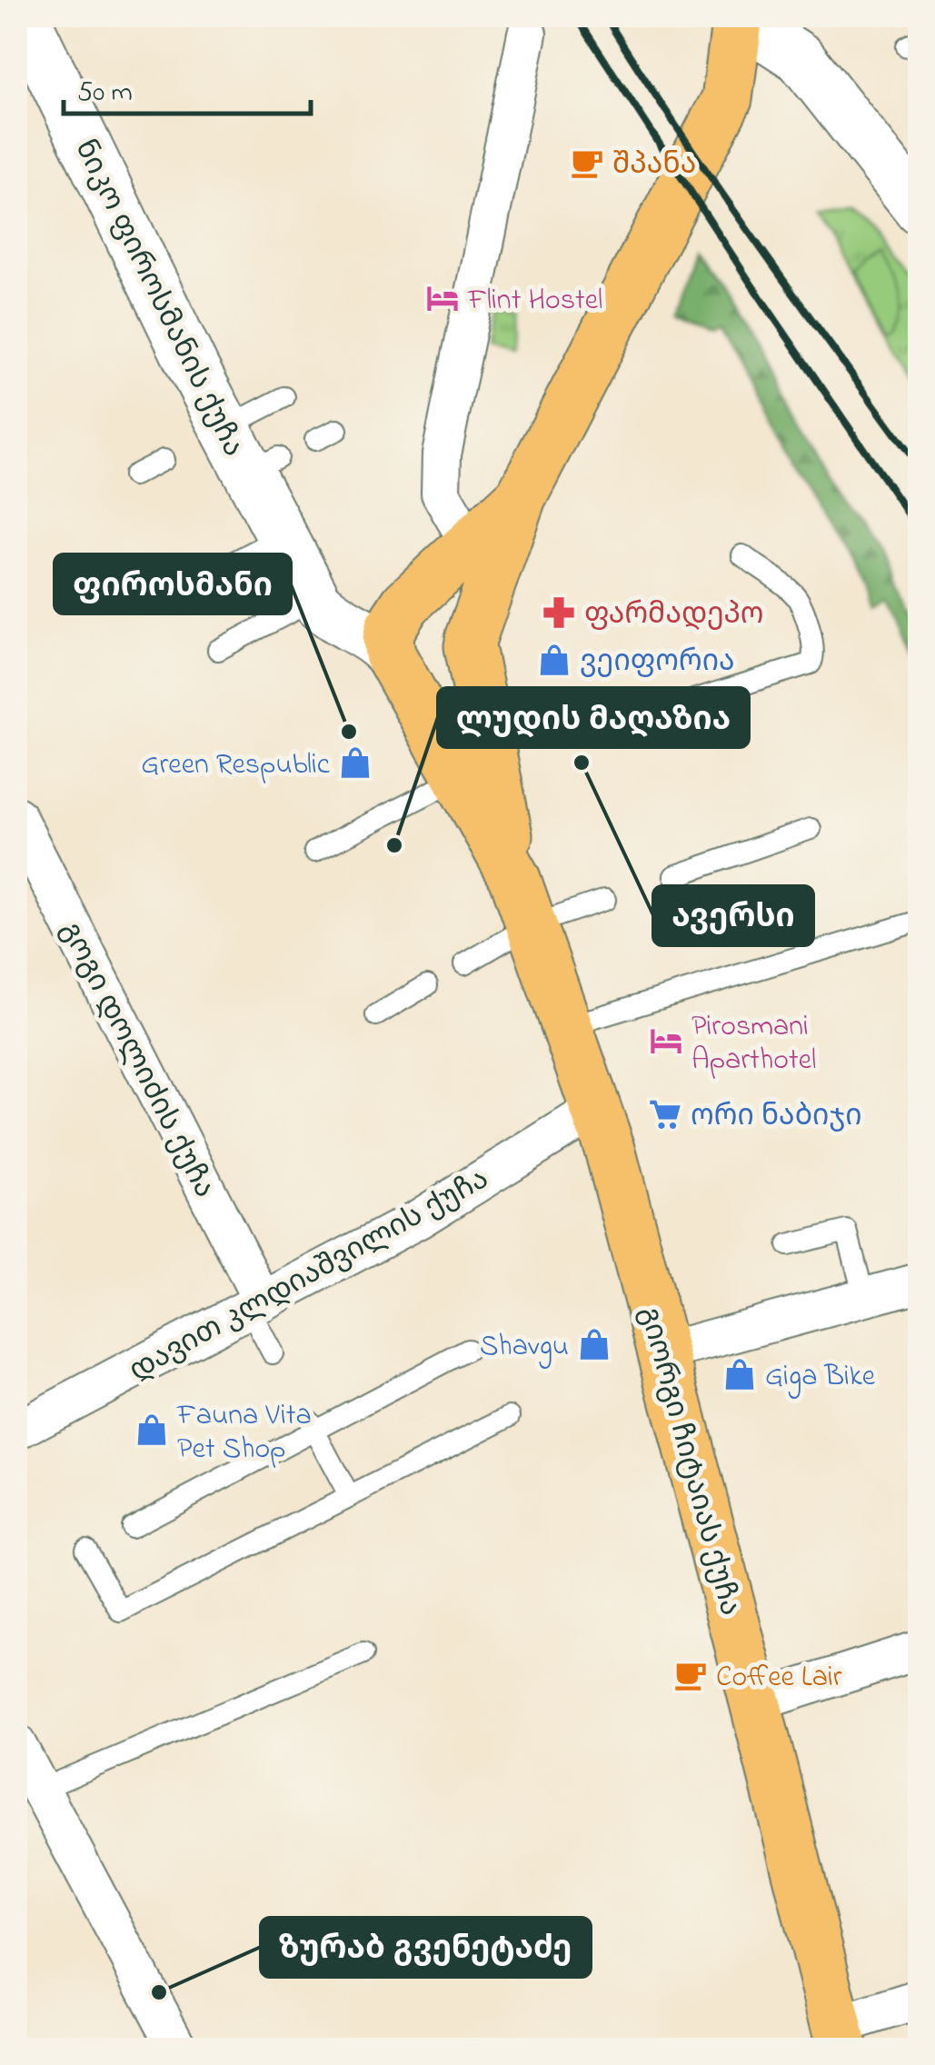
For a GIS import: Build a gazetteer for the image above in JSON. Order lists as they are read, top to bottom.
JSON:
{
  "streets": {
    "main road": ["გიორგი ჩიტაიას ქუჩა"],
    "street": ["ნიკო ფიროსმანის ქუჩა", "გოგი დოლიძის ქუჩა", "დავით კლდიაშვილის ქუჩა"]
  },
  "crossings": [
    ["ნიკო ფიროსმანის ქუჩა", "გიორგი ჩიტაიას ქუჩა"],
    ["გოგი დოლიძის ქუჩა", "დავით კლდიაშვილის ქუჩა"],
    ["დავით კლდიაშვილის ქუჩა", "გიორგი ჩიტაიას ქუჩა"]
  ],
  "places": {
    "cafe": ["შპანა", "Coffee Lair"],
    "hotel": ["Flint Hostel", "Pirosmani Aparthotel"],
    "pharmacy": ["ფარმადეპო"],
    "shop": [
      "ვეიფორია",
      "Green Respublic",
      "Shavgu",
      "Giga Bike",
      "Fauna Vita Pet Shop"
    ],
    "other": [
      "ფიროსმანი",
      "ავერსი",
      "ლუდის მაღაზია",
      "ზურაბ გვენეტაძე"
    ],
    "supermarket": ["ორი ნაბიჯი"]
  },
  "scale_bar": "50 m"
}
